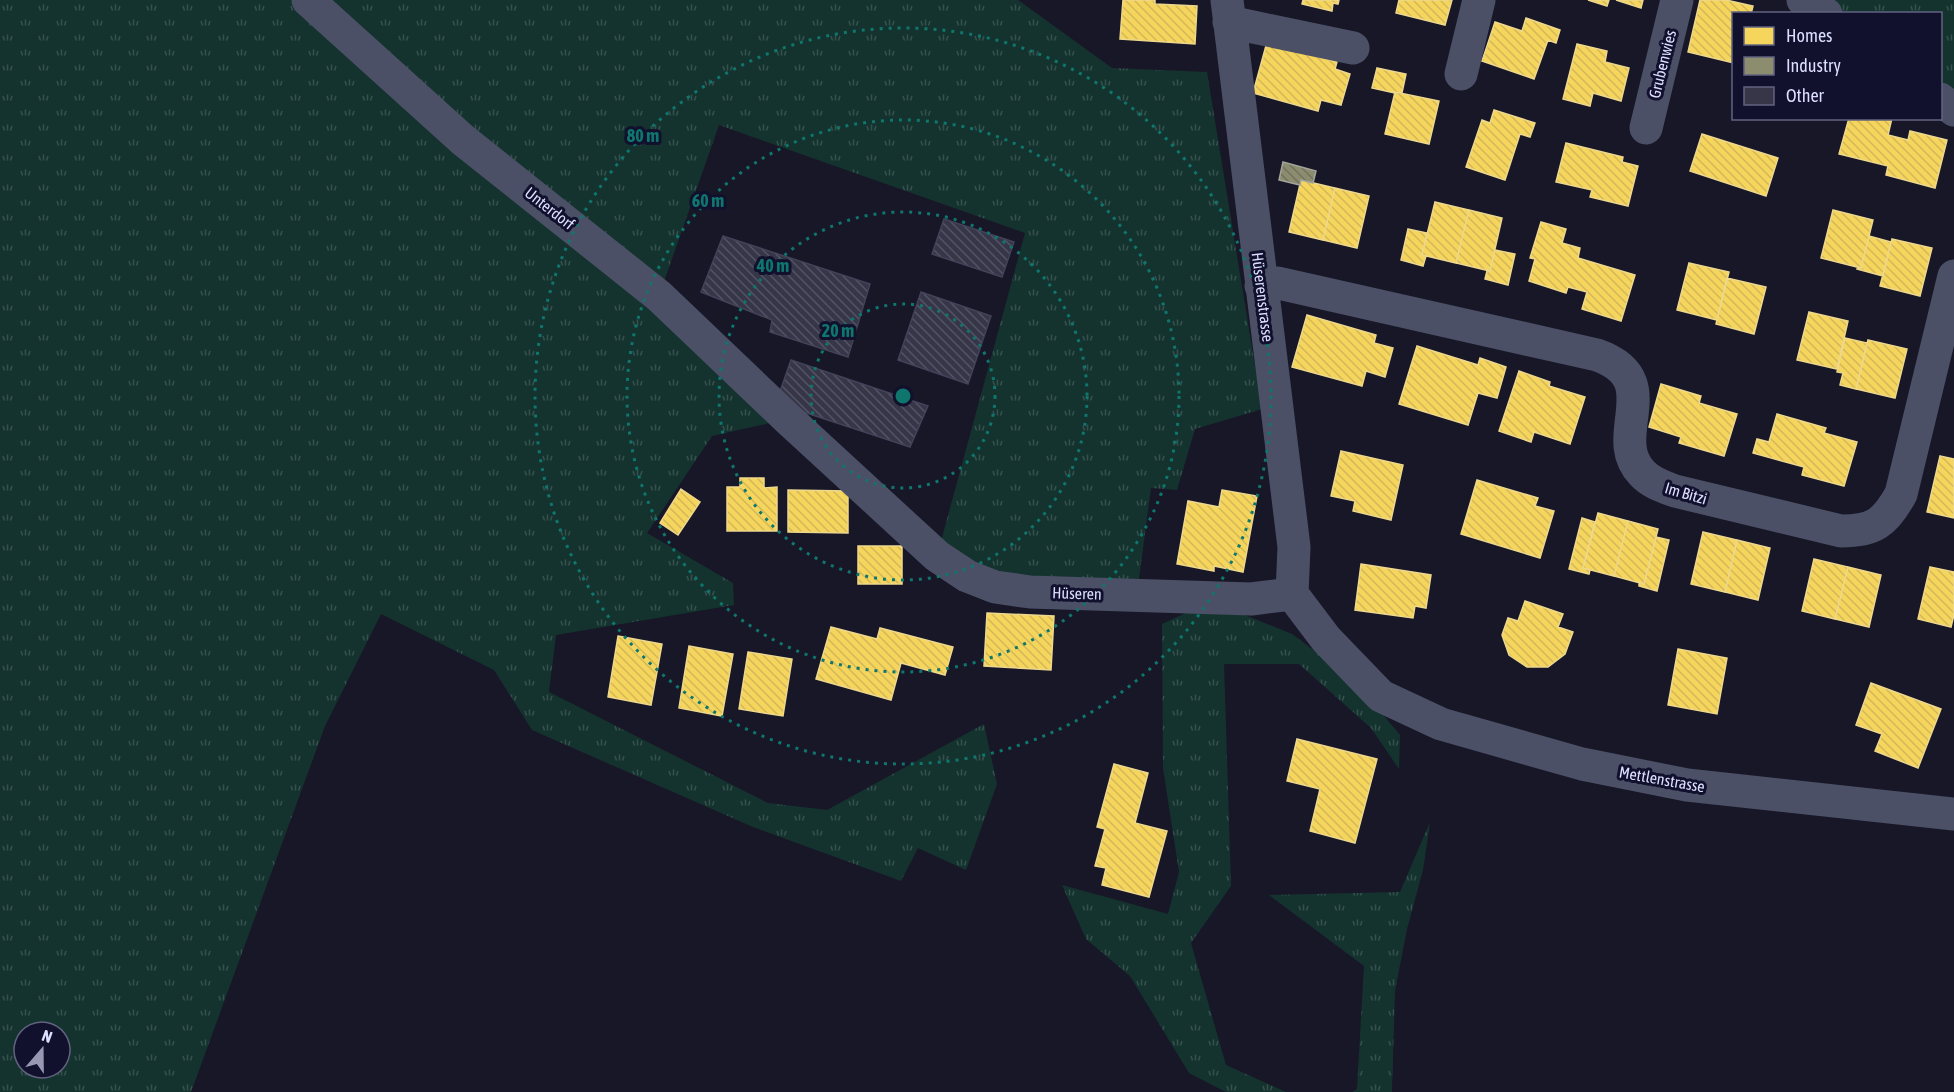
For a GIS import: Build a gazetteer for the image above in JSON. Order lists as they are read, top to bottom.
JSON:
{
  "streets": {
    "street": [
      "Grubenwies",
      "Unterdorf",
      "Hüserenstrasse",
      "Im Bitzi",
      "Hüseren",
      "Mettlenstrasse"
    ]
  },
  "crossings": [
    ["Unterdorf", "Hüseren"],
    ["Hüserenstrasse", "Im Bitzi"],
    ["Hüserenstrasse", "Hüseren"],
    ["Hüserenstrasse", "Mettlenstrasse"],
    ["Hüseren", "Mettlenstrasse"]
  ],
  "legend": ["Homes", "Industry", "Other"],
  "north": "top",
  "rings": [
    "80 m",
    "60 m",
    "40 m",
    "20 m"
  ]
}
